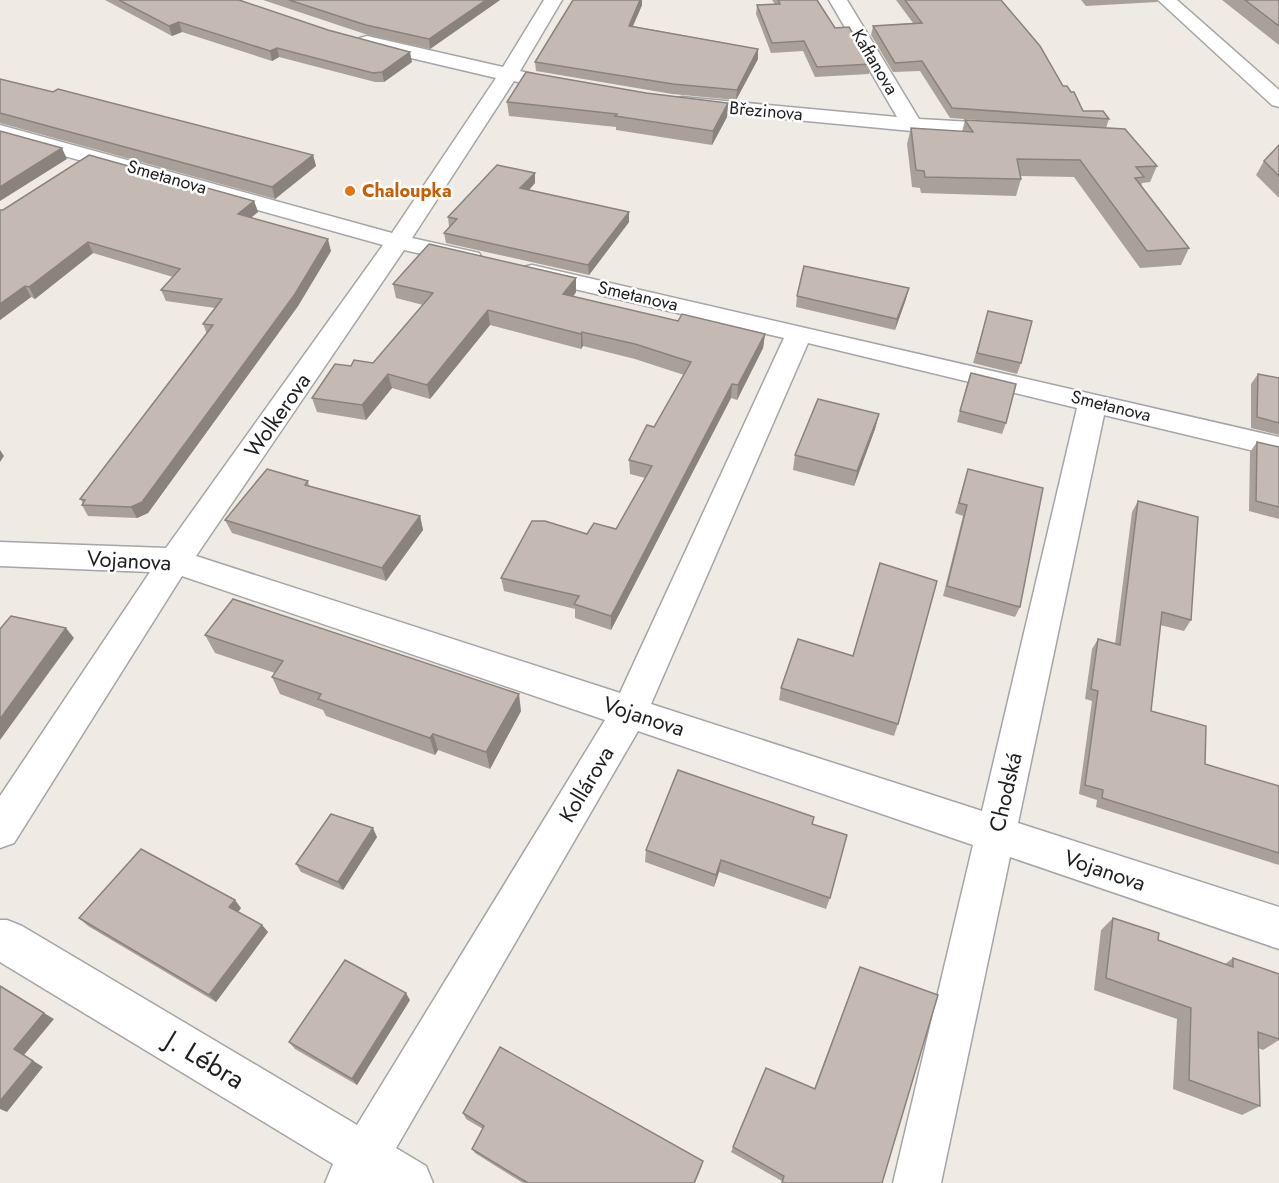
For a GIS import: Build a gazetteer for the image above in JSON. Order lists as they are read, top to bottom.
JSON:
{
  "streets": {
    "street": [
      "Kaftanova",
      "Březinova",
      "Smetanova",
      "Wolkerova",
      "Vojanova",
      "Kollárova",
      "Chodská",
      "J. Lébra"
    ]
  },
  "crossings": [
    ["Kaftanova", "Březinova"],
    ["Smetanova", "Wolkerova"],
    ["Smetanova", "Kollárova"],
    ["Smetanova", "Chodská"],
    ["Wolkerova", "Vojanova"],
    ["Vojanova", "Kollárova"],
    ["Vojanova", "Chodská"],
    ["Kollárova", "J. Lébra"]
  ],
  "places": ["Chaloupka"]
}
